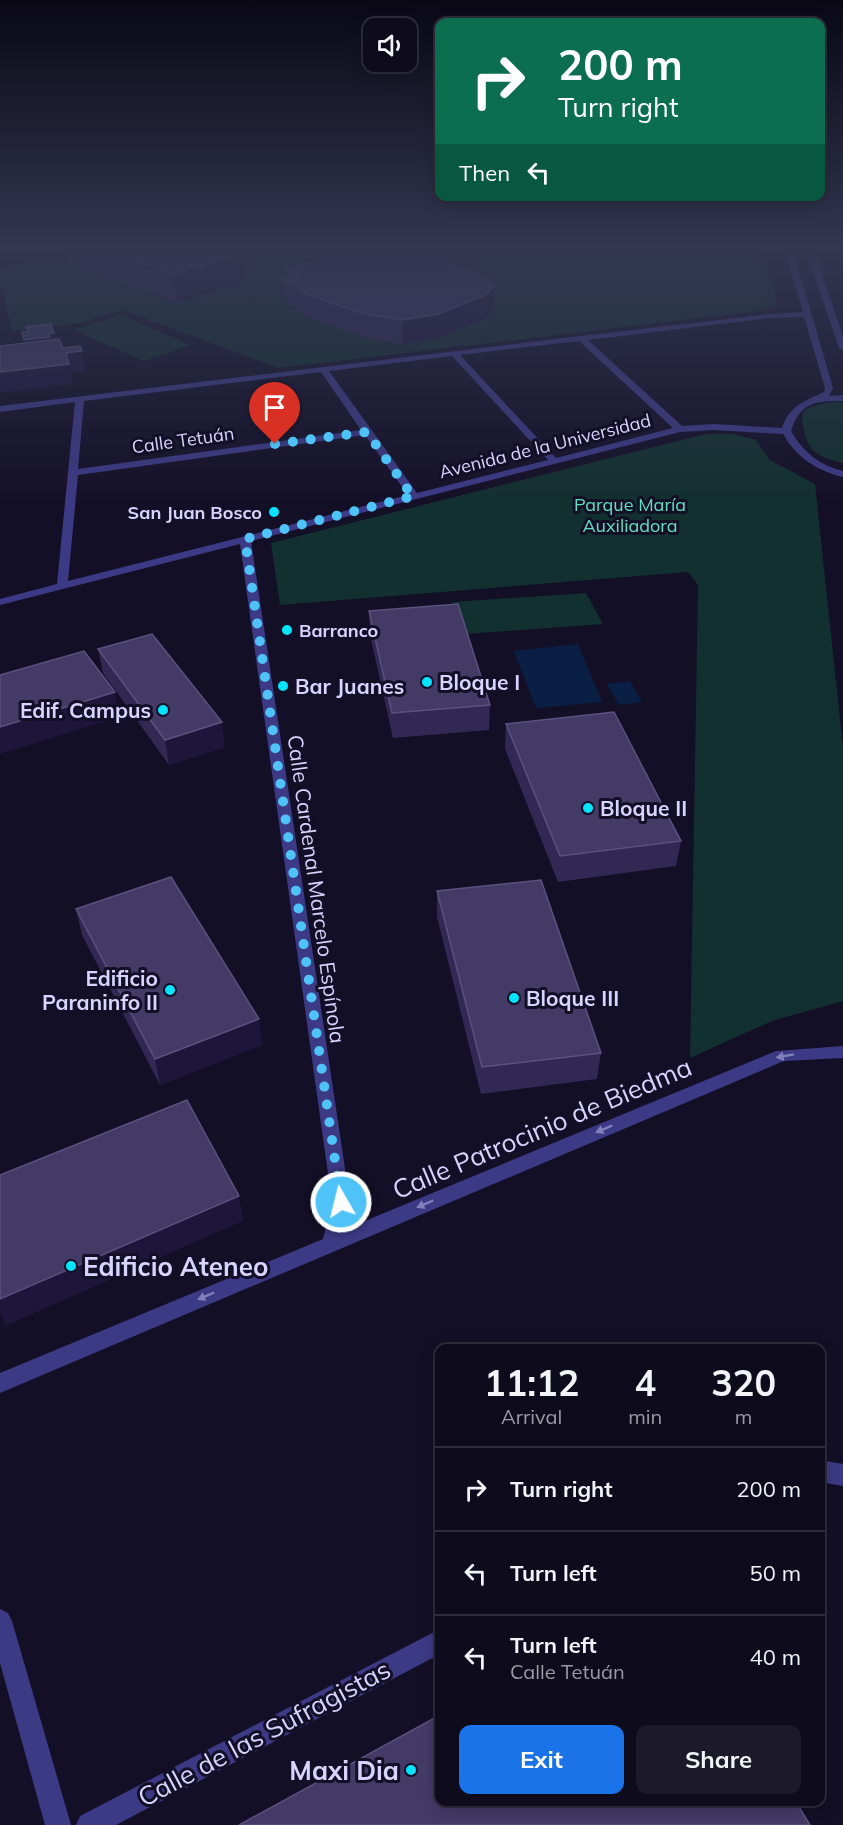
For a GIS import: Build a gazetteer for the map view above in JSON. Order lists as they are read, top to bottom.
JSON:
{
  "streets": {
    "street": [
      "Calle Tetuán",
      "Avenida de la Universidad",
      "Calle Cardenal Marcelo Espínola",
      "Calle Patrocinio de Biedma",
      "Calle de las Sufragistas"
    ]
  },
  "crossings": [
    ["Avenida de la Universidad", "Calle Cardenal Marcelo Espínola"],
    ["Calle Cardenal Marcelo Espínola", "Calle Patrocinio de Biedma"]
  ],
  "one_way": ["Calle Patrocinio de Biedma"],
  "parks": ["Parque María Auxiliadora"],
  "places": [
    "San Juan Bosco",
    "Barranco",
    "Bloque I",
    "Bar Juanes",
    "Edif. Campus",
    "Bloque II",
    "Edificio Paraninfo II",
    "Bloque III",
    "Edificio Ateneo",
    "Maxi Dia"
  ],
  "page": {
    "turn": ["200 m", "Turn right"],
    "then": "Then",
    "eta": [
      "11:12",
      "Arrival",
      "4",
      "min",
      "320",
      "m"
    ],
    "list": [
      {
        "name": "Turn right",
        "value": "200 m"
      },
      {
        "name": "Turn left",
        "value": "50 m"
      },
      {
        "name": "Turn left",
        "note": "Calle Tetuán",
        "value": "40 m"
      }
    ],
    "buttons": ["Exit", "Share"]
  }
}
